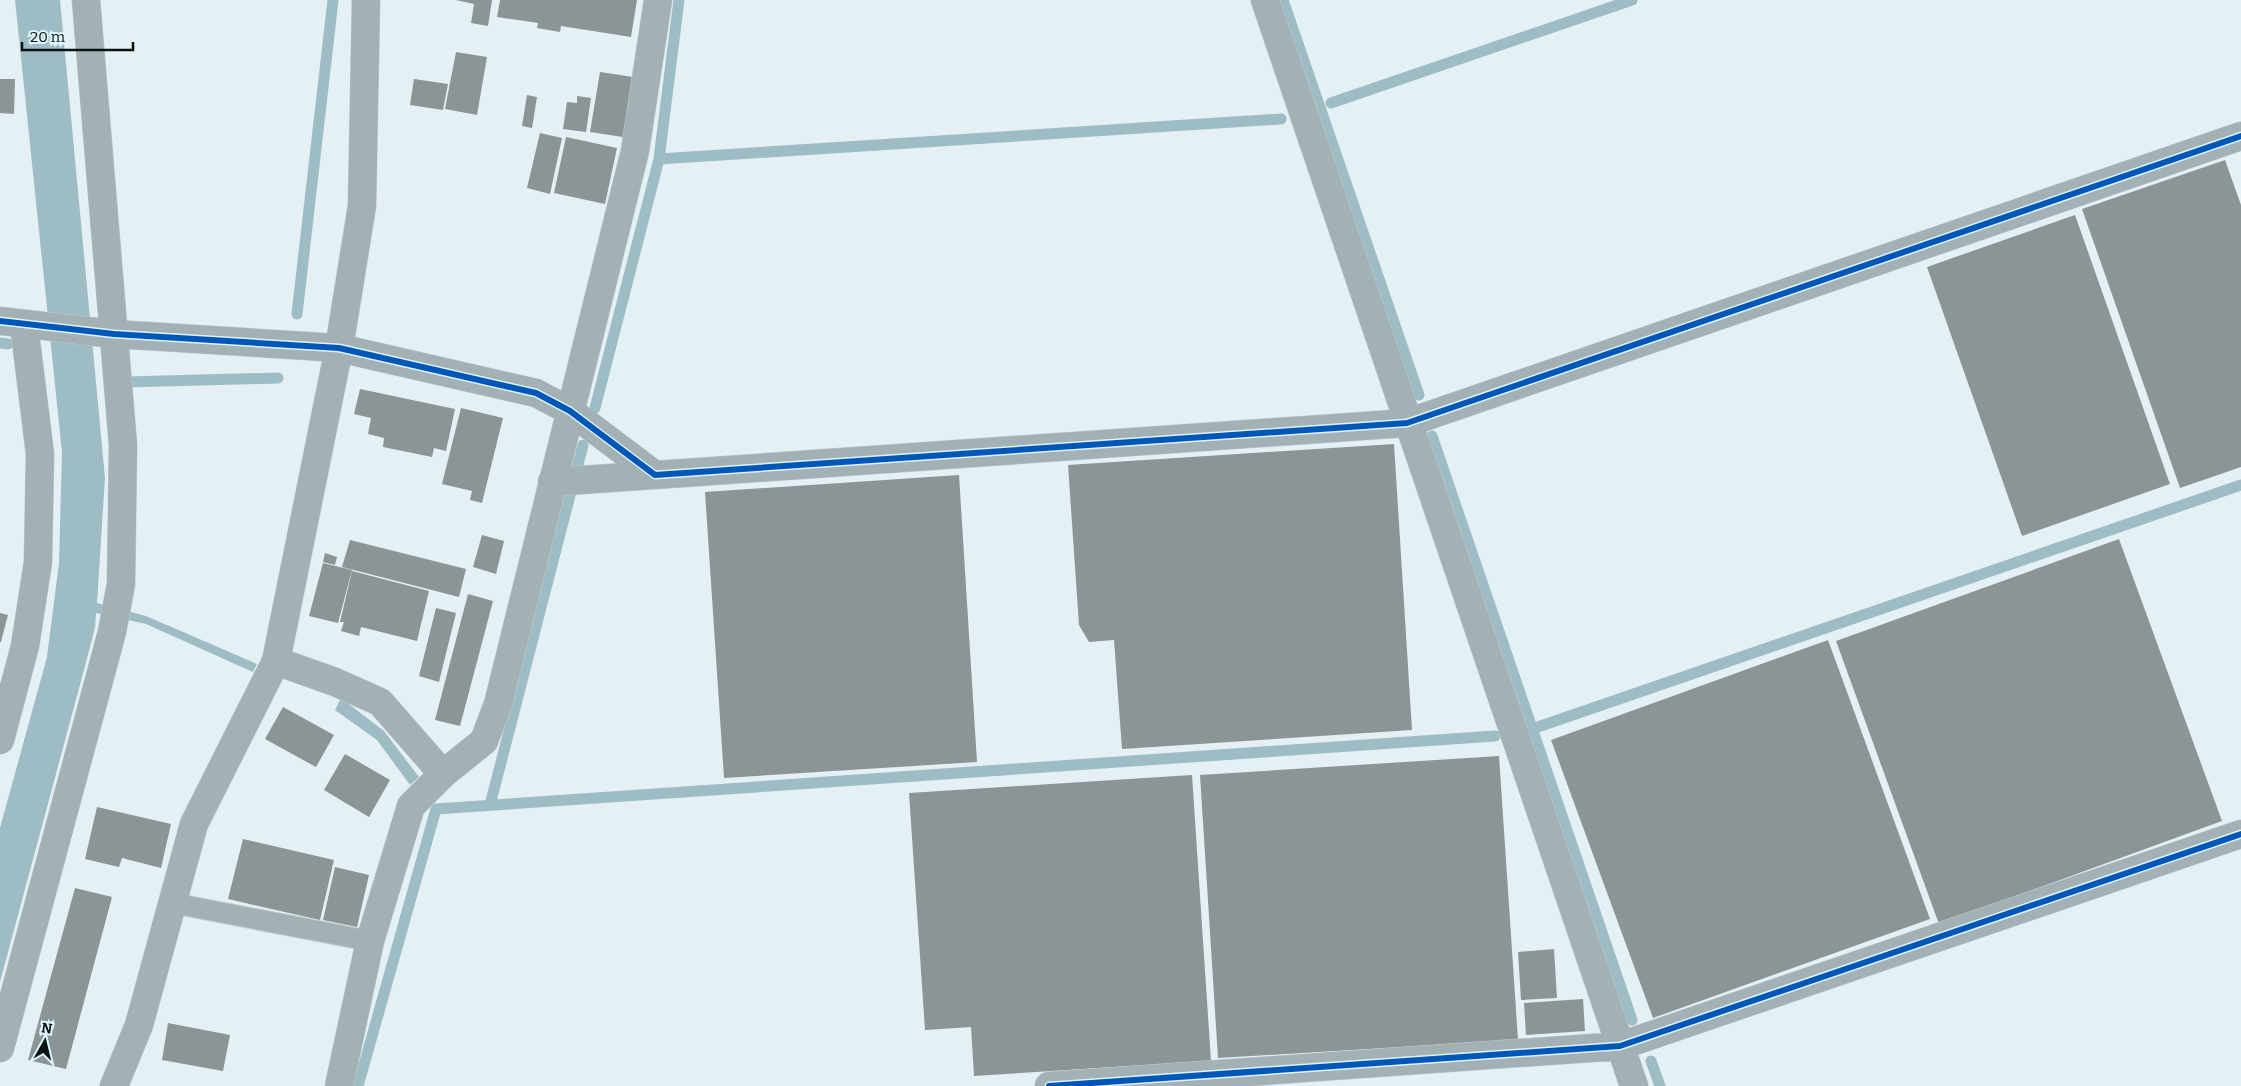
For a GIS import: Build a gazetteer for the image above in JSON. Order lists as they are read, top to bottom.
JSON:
{
  "scale_bar": "20 m",
  "north": "top"
}
